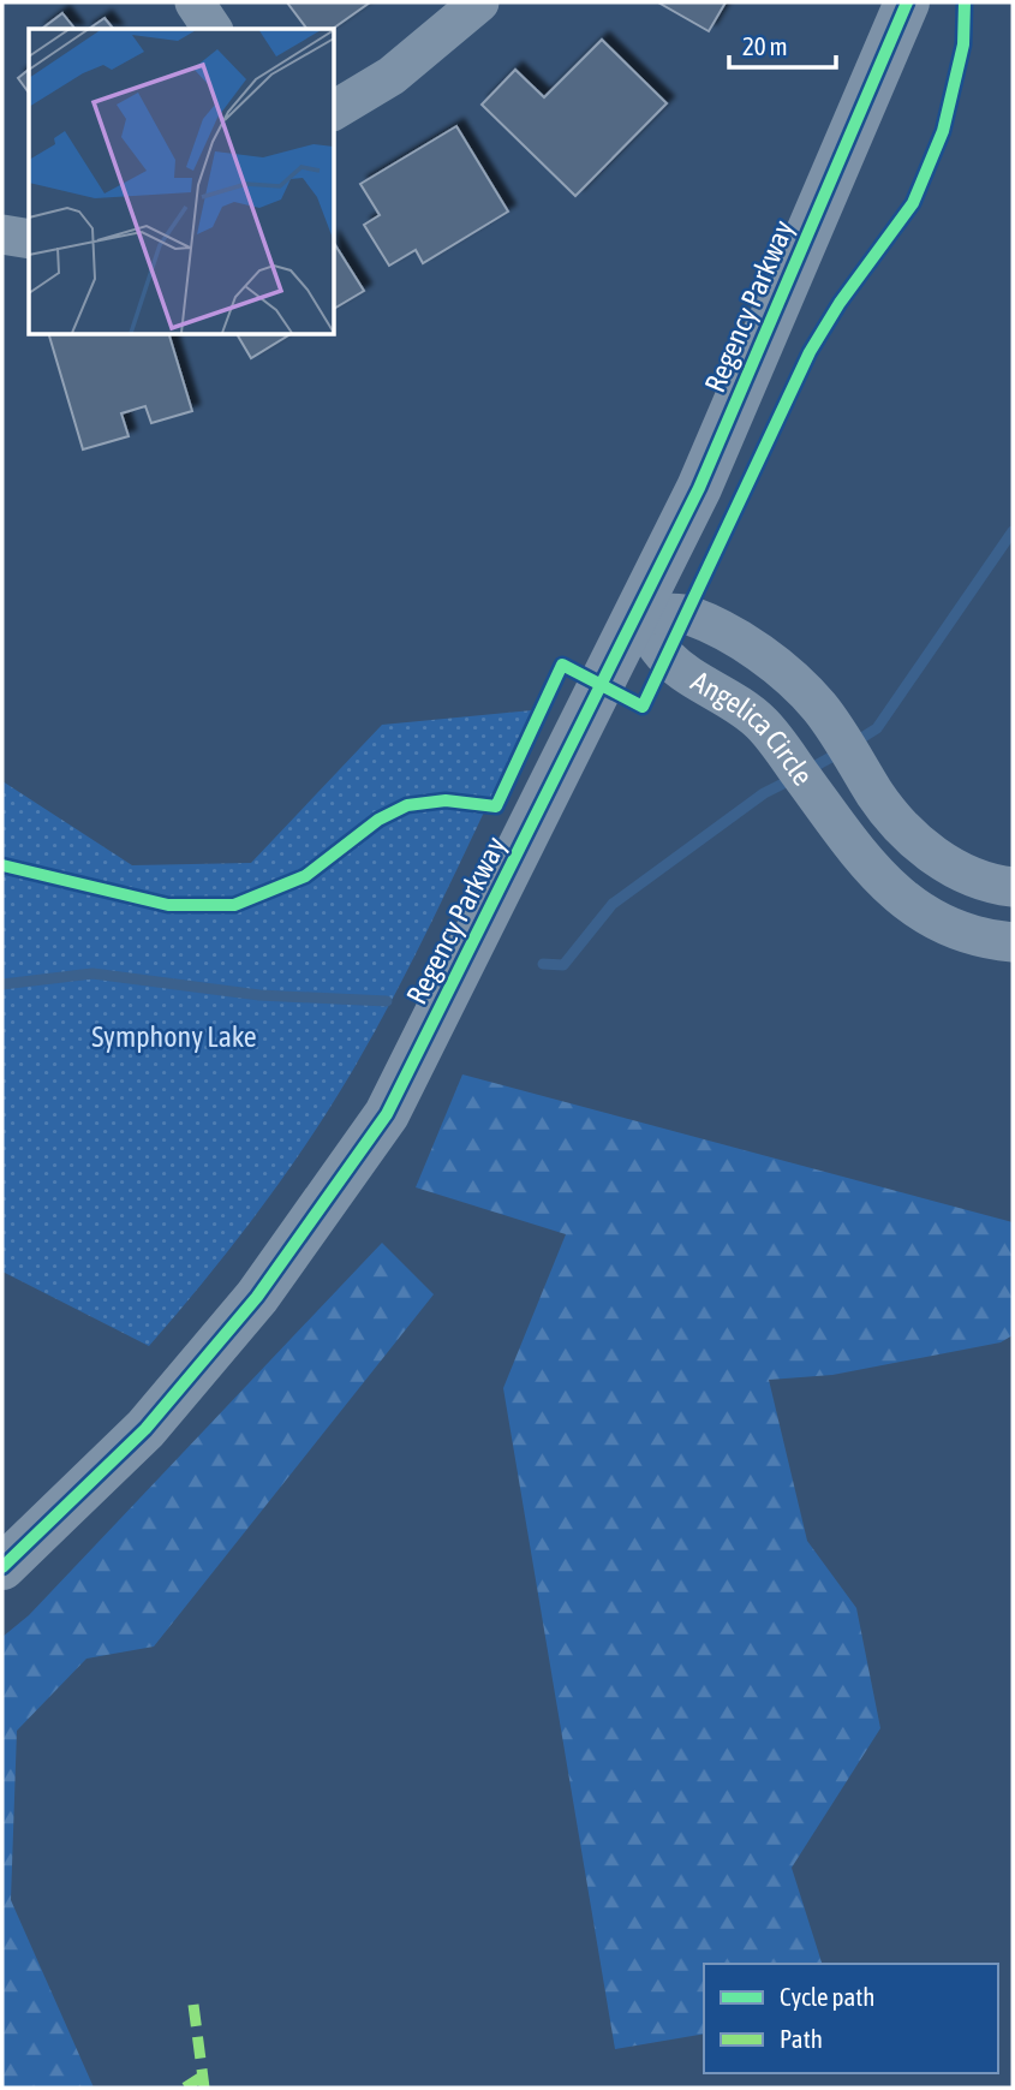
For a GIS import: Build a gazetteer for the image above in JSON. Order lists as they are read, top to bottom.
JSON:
{
  "streets": {
    "street": ["Regency Parkway", "Angelica Circle"]
  },
  "crossings": [
    ["Regency Parkway", "Angelica Circle"]
  ],
  "parks": ["Symphony Lake"],
  "legend": ["Cycle path", "Path"],
  "scale_bar": "20 m"
}
